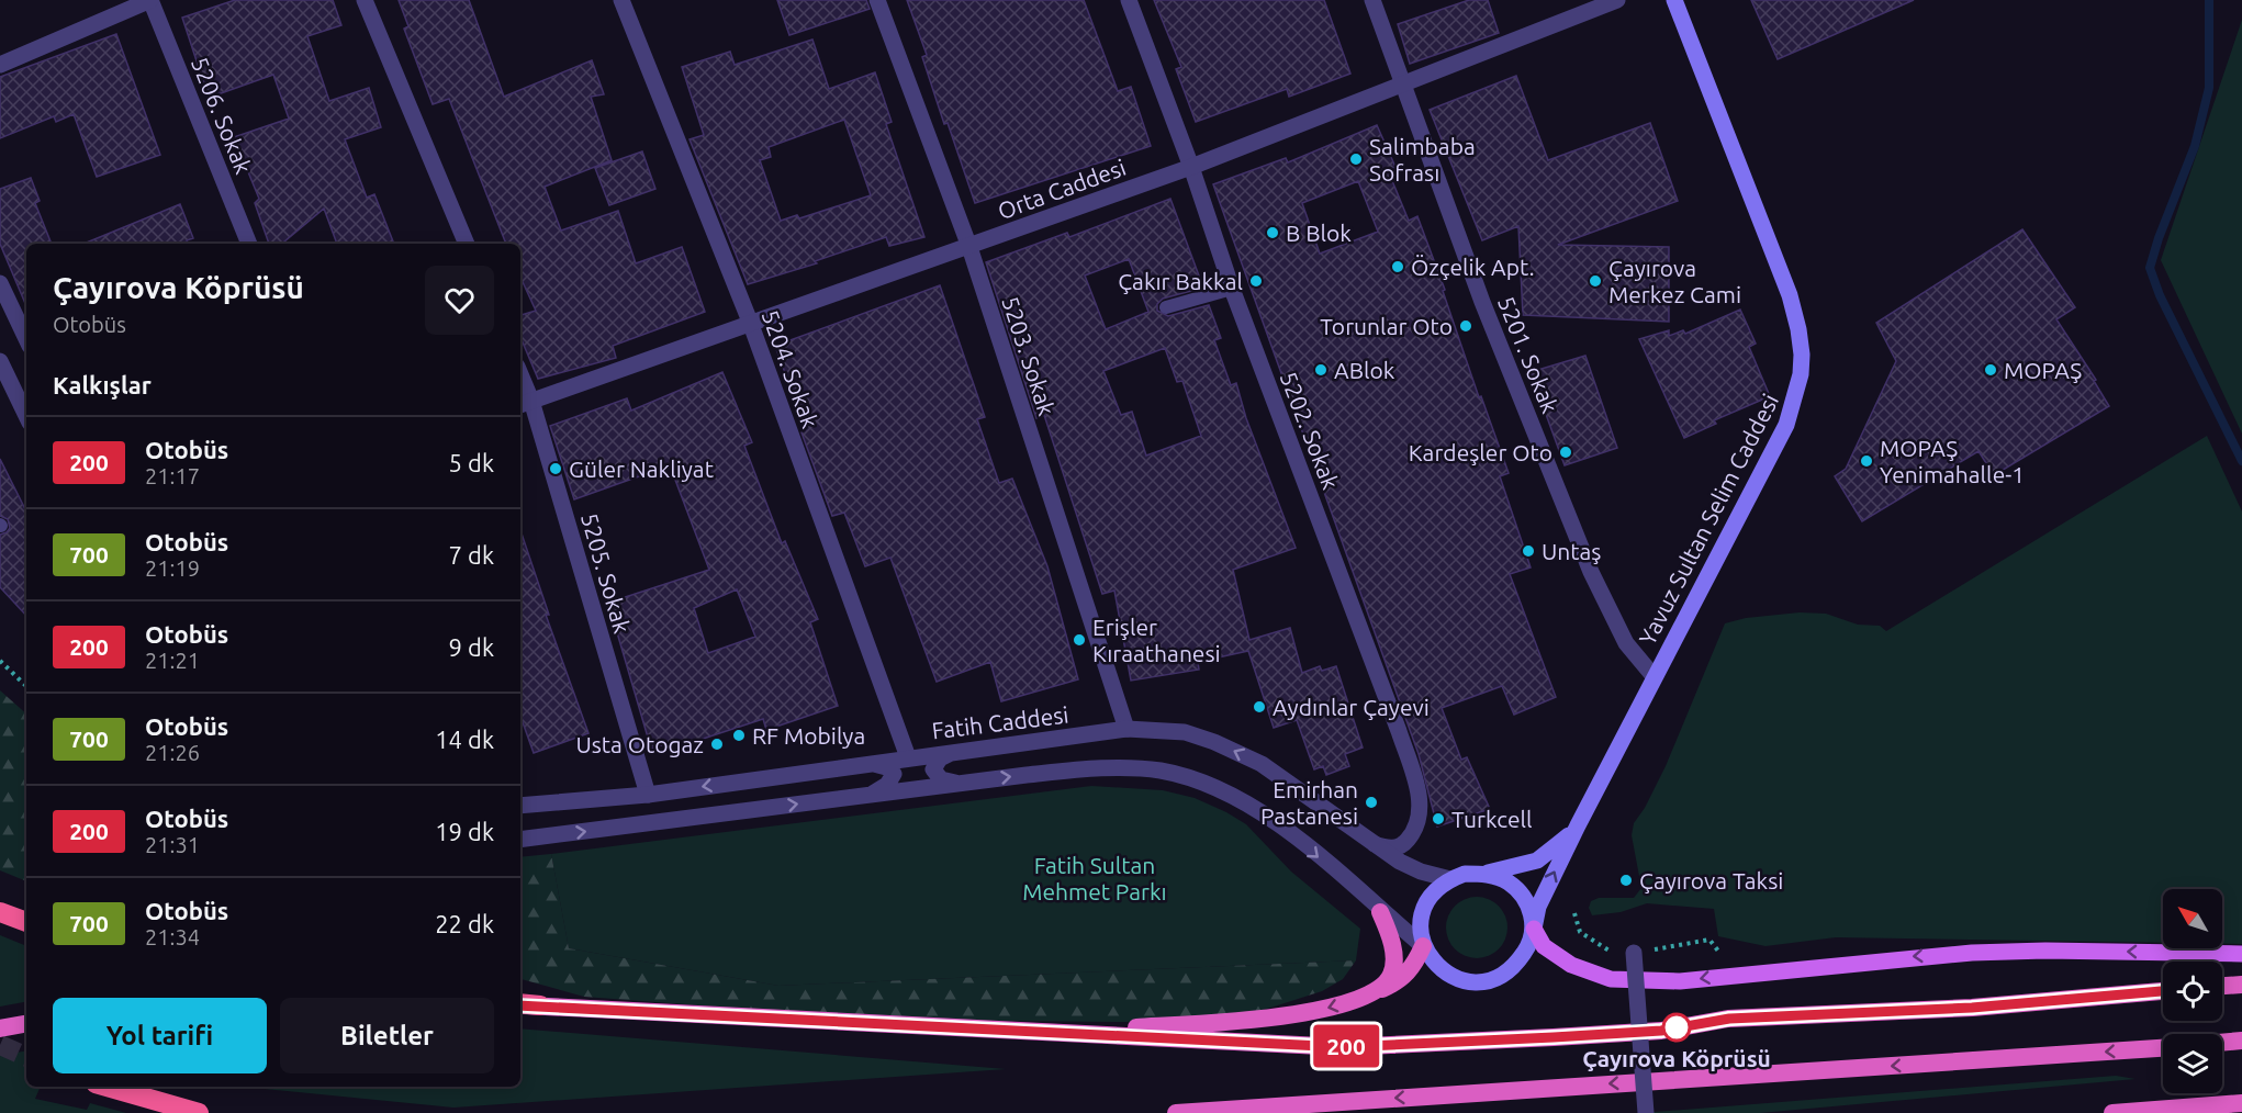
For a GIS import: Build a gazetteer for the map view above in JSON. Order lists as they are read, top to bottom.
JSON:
{
  "streets": {
    "main road": ["Yavuz Sultan Selim Caddesi"],
    "street": [
      "5206. Sokak",
      "Orta Caddesi",
      "5201. Sokak",
      "5203. Sokak",
      "5204. Sokak",
      "5202. Sokak",
      "5205. Sokak",
      "Fatih Caddesi"
    ]
  },
  "crossings": [
    ["Orta Caddesi", "5201. Sokak"],
    ["Orta Caddesi", "5203. Sokak"],
    ["Orta Caddesi", "5204. Sokak"],
    ["Orta Caddesi", "5202. Sokak"],
    ["Orta Caddesi", "5205. Sokak"],
    ["5201. Sokak", "Yavuz Sultan Selim Caddesi"],
    ["5203. Sokak", "Fatih Caddesi"],
    ["5204. Sokak", "Fatih Caddesi"],
    ["5202. Sokak", "Fatih Caddesi"],
    ["Yavuz Sultan Selim Caddesi", "Fatih Caddesi"],
    ["5205. Sokak", "Fatih Caddesi"]
  ],
  "parks": ["Fatih Sultan Mehmet Parkı"],
  "places": [
    "Salimbaba Sofrası",
    "B Blok",
    "Özçelik Apt.",
    "Çakır Bakkal",
    "Çayırova Merkez Cami",
    "Torunlar Oto",
    "ABlok",
    "MOPAŞ",
    "Kardeşler Oto",
    "MOPAŞ Yenimahalle-1",
    "Güler Nakliyat",
    "Untaş",
    "Erişler Kıraathanesi",
    "Aydınlar Çayevi",
    "RF Mobilya",
    "Usta Otogaz",
    "Emirhan Pastanesi",
    "Turkcell",
    "Çayırova Taksi",
    "Çayırova Köprüsü"
  ],
  "lines": ["bus line 200"],
  "north": "top left",
  "page": {
    "on_map": "200",
    "heading": [
      ["Çayırova Köprüsü", "Otobüs"],
      "Kalkışlar"
    ],
    "list": [
      {
        "mark": "200",
        "name": "Otobüs",
        "note": "21:17",
        "value": "5 dk"
      },
      {
        "mark": "700",
        "name": "Otobüs",
        "note": "21:19",
        "value": "7 dk"
      },
      {
        "mark": "200",
        "name": "Otobüs",
        "note": "21:21",
        "value": "9 dk"
      },
      {
        "mark": "700",
        "name": "Otobüs",
        "note": "21:26",
        "value": "14 dk"
      },
      {
        "mark": "200",
        "name": "Otobüs",
        "note": "21:31",
        "value": "19 dk"
      },
      {
        "mark": "700",
        "name": "Otobüs",
        "note": "21:34",
        "value": "22 dk"
      }
    ],
    "buttons": ["Yol tarifi", "Biletler"]
  }
}
